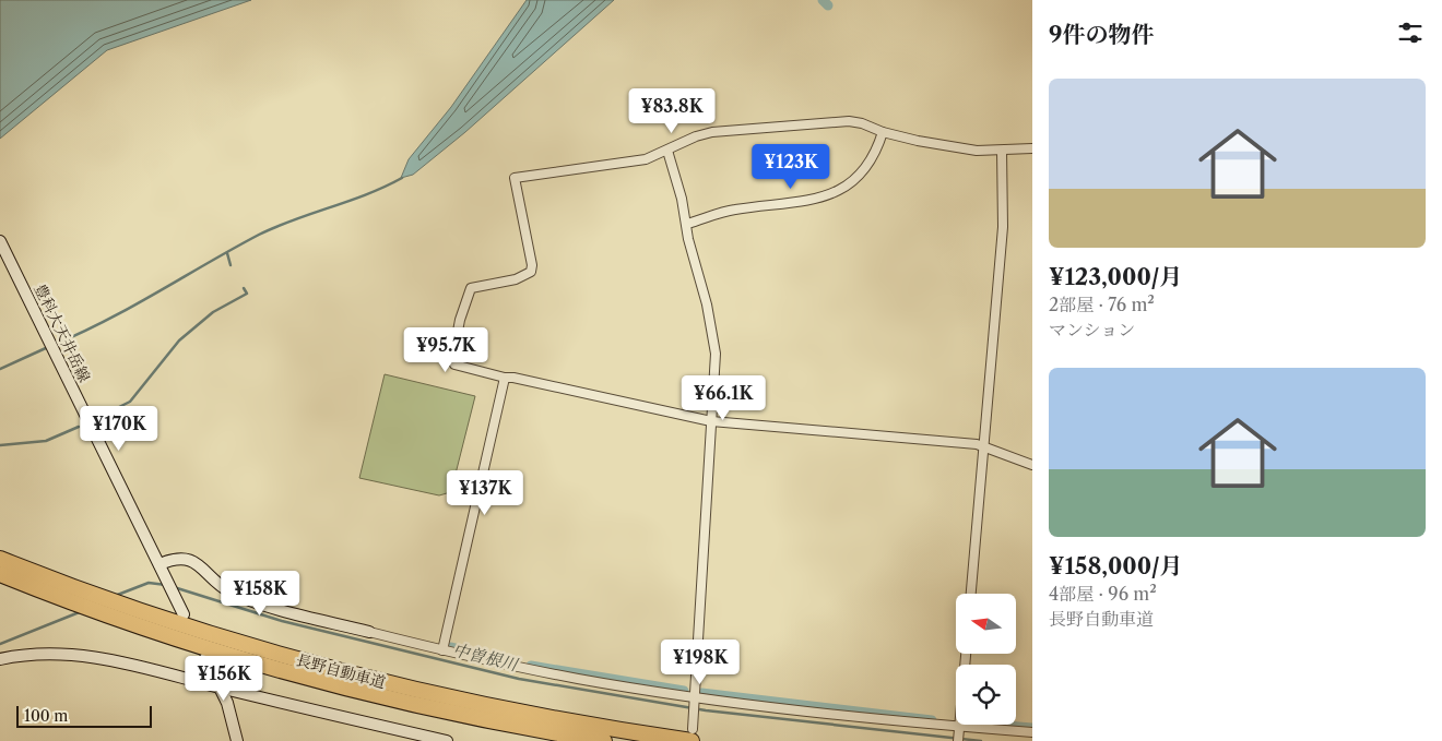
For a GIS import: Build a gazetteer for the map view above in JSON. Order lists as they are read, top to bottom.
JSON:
{
  "streets": {
    "highway": ["長野自動車道"],
    "main road": ["豊科大天井岳線"]
  },
  "water": ["中曽根川"],
  "scale_bar": "100 m",
  "north": "left",
  "page": {
    "heading": "9件の物件",
    "list": [
      {
        "name": "¥123,000/月",
        "note": "2部屋 · 76 m² · マンション"
      },
      {
        "name": "¥158,000/月",
        "note": "4部屋 · 96 m² · 長野自動車道"
      }
    ],
    "price": [
      "¥83.8K",
      "¥123K",
      "¥95.7K",
      "¥66.1K",
      "¥170K",
      "¥137K",
      "¥158K",
      "¥198K",
      "¥156K"
    ],
    "scale": "100 m"
  }
}
